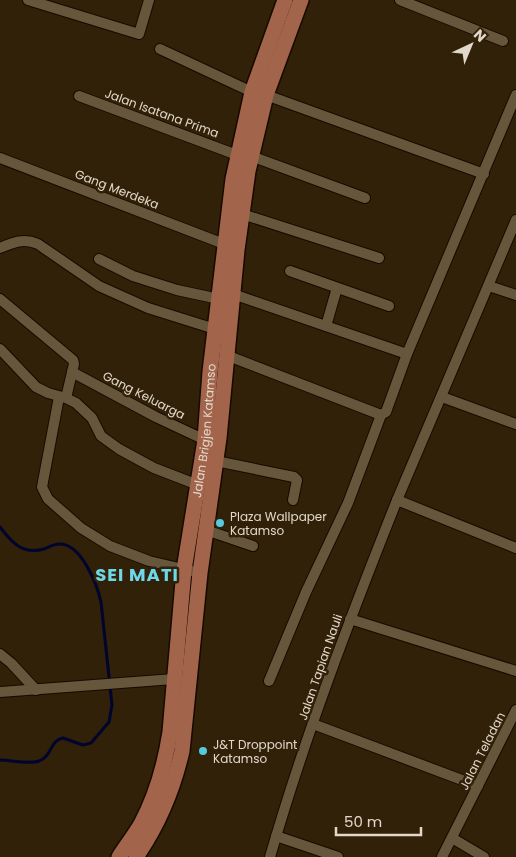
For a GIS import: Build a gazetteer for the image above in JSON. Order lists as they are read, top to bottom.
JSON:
{
  "streets": {
    "main road": ["Jalan Brigjen Katamso"],
    "street": [
      "Jalan Isatana Prima",
      "Gang Merdeka",
      "Gang Keluarga",
      "Jalan Tapian Nauli",
      "Jalan Teladan"
    ]
  },
  "crossings": [
    ["Jalan Isatana Prima", "Jalan Brigjen Katamso"],
    ["Gang Merdeka", "Jalan Brigjen Katamso"],
    ["Gang Keluarga", "Jalan Brigjen Katamso"]
  ],
  "districts": ["SEI MATI"],
  "places": ["Plaza Wallpaper Katamso", "J&T Droppoint Katamso"],
  "scale_bar": "50 m",
  "north": "top right"
}
